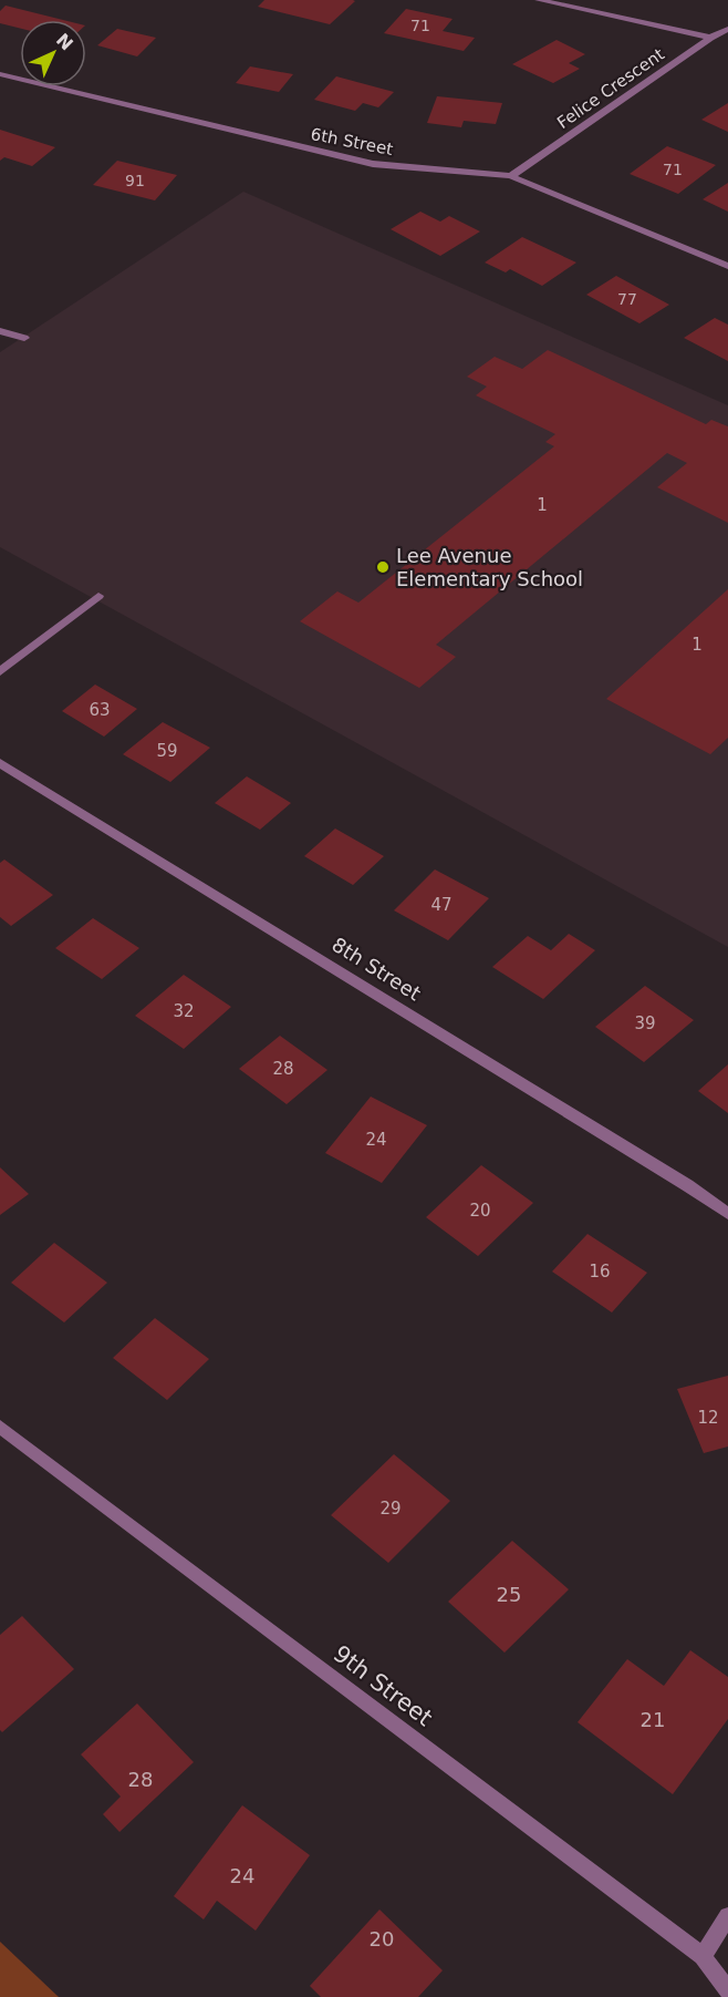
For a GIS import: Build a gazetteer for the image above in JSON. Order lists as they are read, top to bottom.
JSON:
{
  "streets": {
    "street": [
      "Felice Crescent",
      "6th Street",
      "8th Street",
      "9th Street"
    ]
  },
  "crossings": [
    ["Felice Crescent", "6th Street"]
  ],
  "places": ["Lee Avenue Elementary School"],
  "house_numbers": [
    "71",
    "71",
    "91",
    "77",
    "1",
    "1",
    "63",
    "59",
    "47",
    "32",
    "39",
    "28",
    "24",
    "20",
    "16",
    "12",
    "29",
    "25",
    "21",
    "28",
    "24",
    "20"
  ],
  "north": "top right"
}
